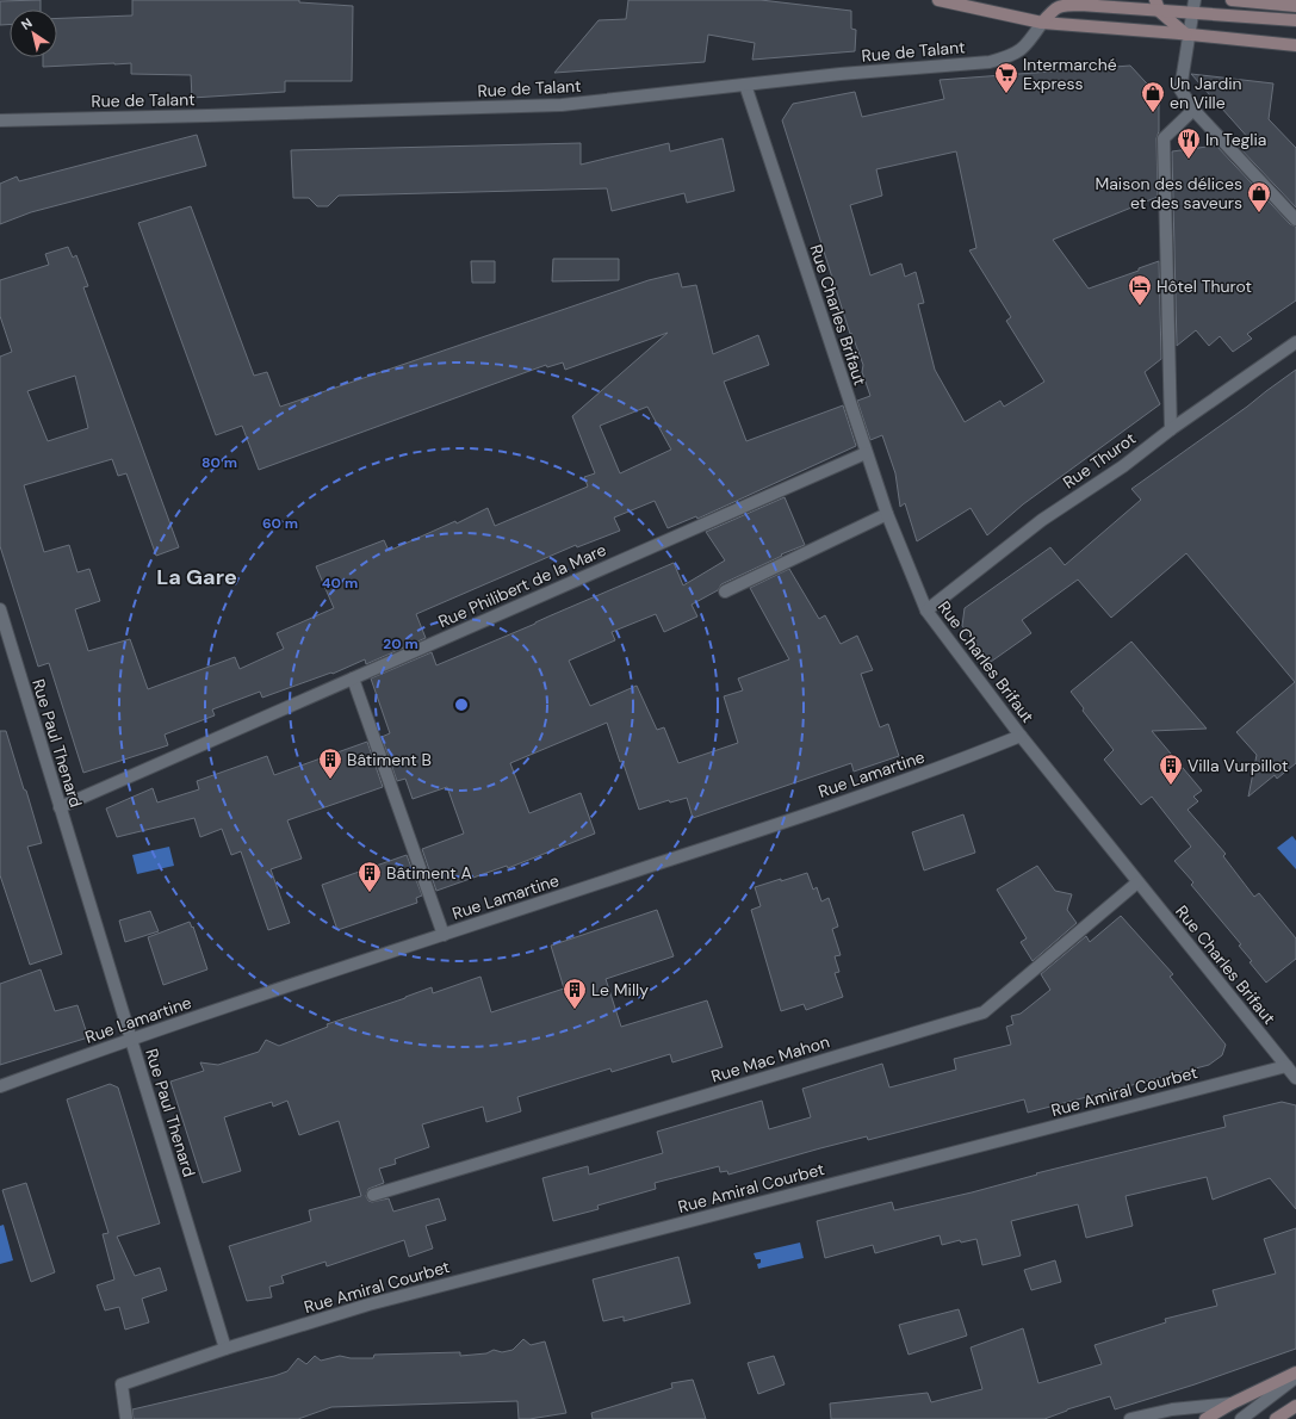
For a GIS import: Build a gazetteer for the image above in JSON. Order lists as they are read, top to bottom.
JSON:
{
  "streets": {
    "street": [
      "Rue de Talant",
      "Rue Charles Brifaut",
      "Rue Thurot",
      "Rue Philibert de la Mare",
      "Rue Paul Thenard",
      "Rue Lamartine",
      "Rue Mac Mahon",
      "Rue Amiral Courbet"
    ]
  },
  "crossings": [
    ["Rue de Talant", "Rue Charles Brifaut"],
    ["Rue Charles Brifaut", "Rue Thurot"],
    ["Rue Charles Brifaut", "Rue Philibert de la Mare"],
    ["Rue Charles Brifaut", "Rue Lamartine"],
    ["Rue Charles Brifaut", "Rue Mac Mahon"],
    ["Rue Charles Brifaut", "Rue Amiral Courbet"],
    ["Rue Philibert de la Mare", "Rue Paul Thenard"],
    ["Rue Paul Thenard", "Rue Lamartine"],
    ["Rue Paul Thenard", "Rue Amiral Courbet"]
  ],
  "districts": ["La Gare"],
  "places": {
    "supermarket": ["Intermarché Express"],
    "shop": ["Un Jardin en Ville", "Maison des délices et des saveurs"],
    "restaurant": ["In Teglia"],
    "hotel": ["Hôtel Thurot"],
    "building": [
      "Bâtiment B",
      "Villa Vurpillot",
      "Bâtiment A",
      "Le Milly"
    ]
  },
  "north": "top left",
  "rings": [
    "80 m",
    "60 m",
    "40 m",
    "20 m"
  ]
}
